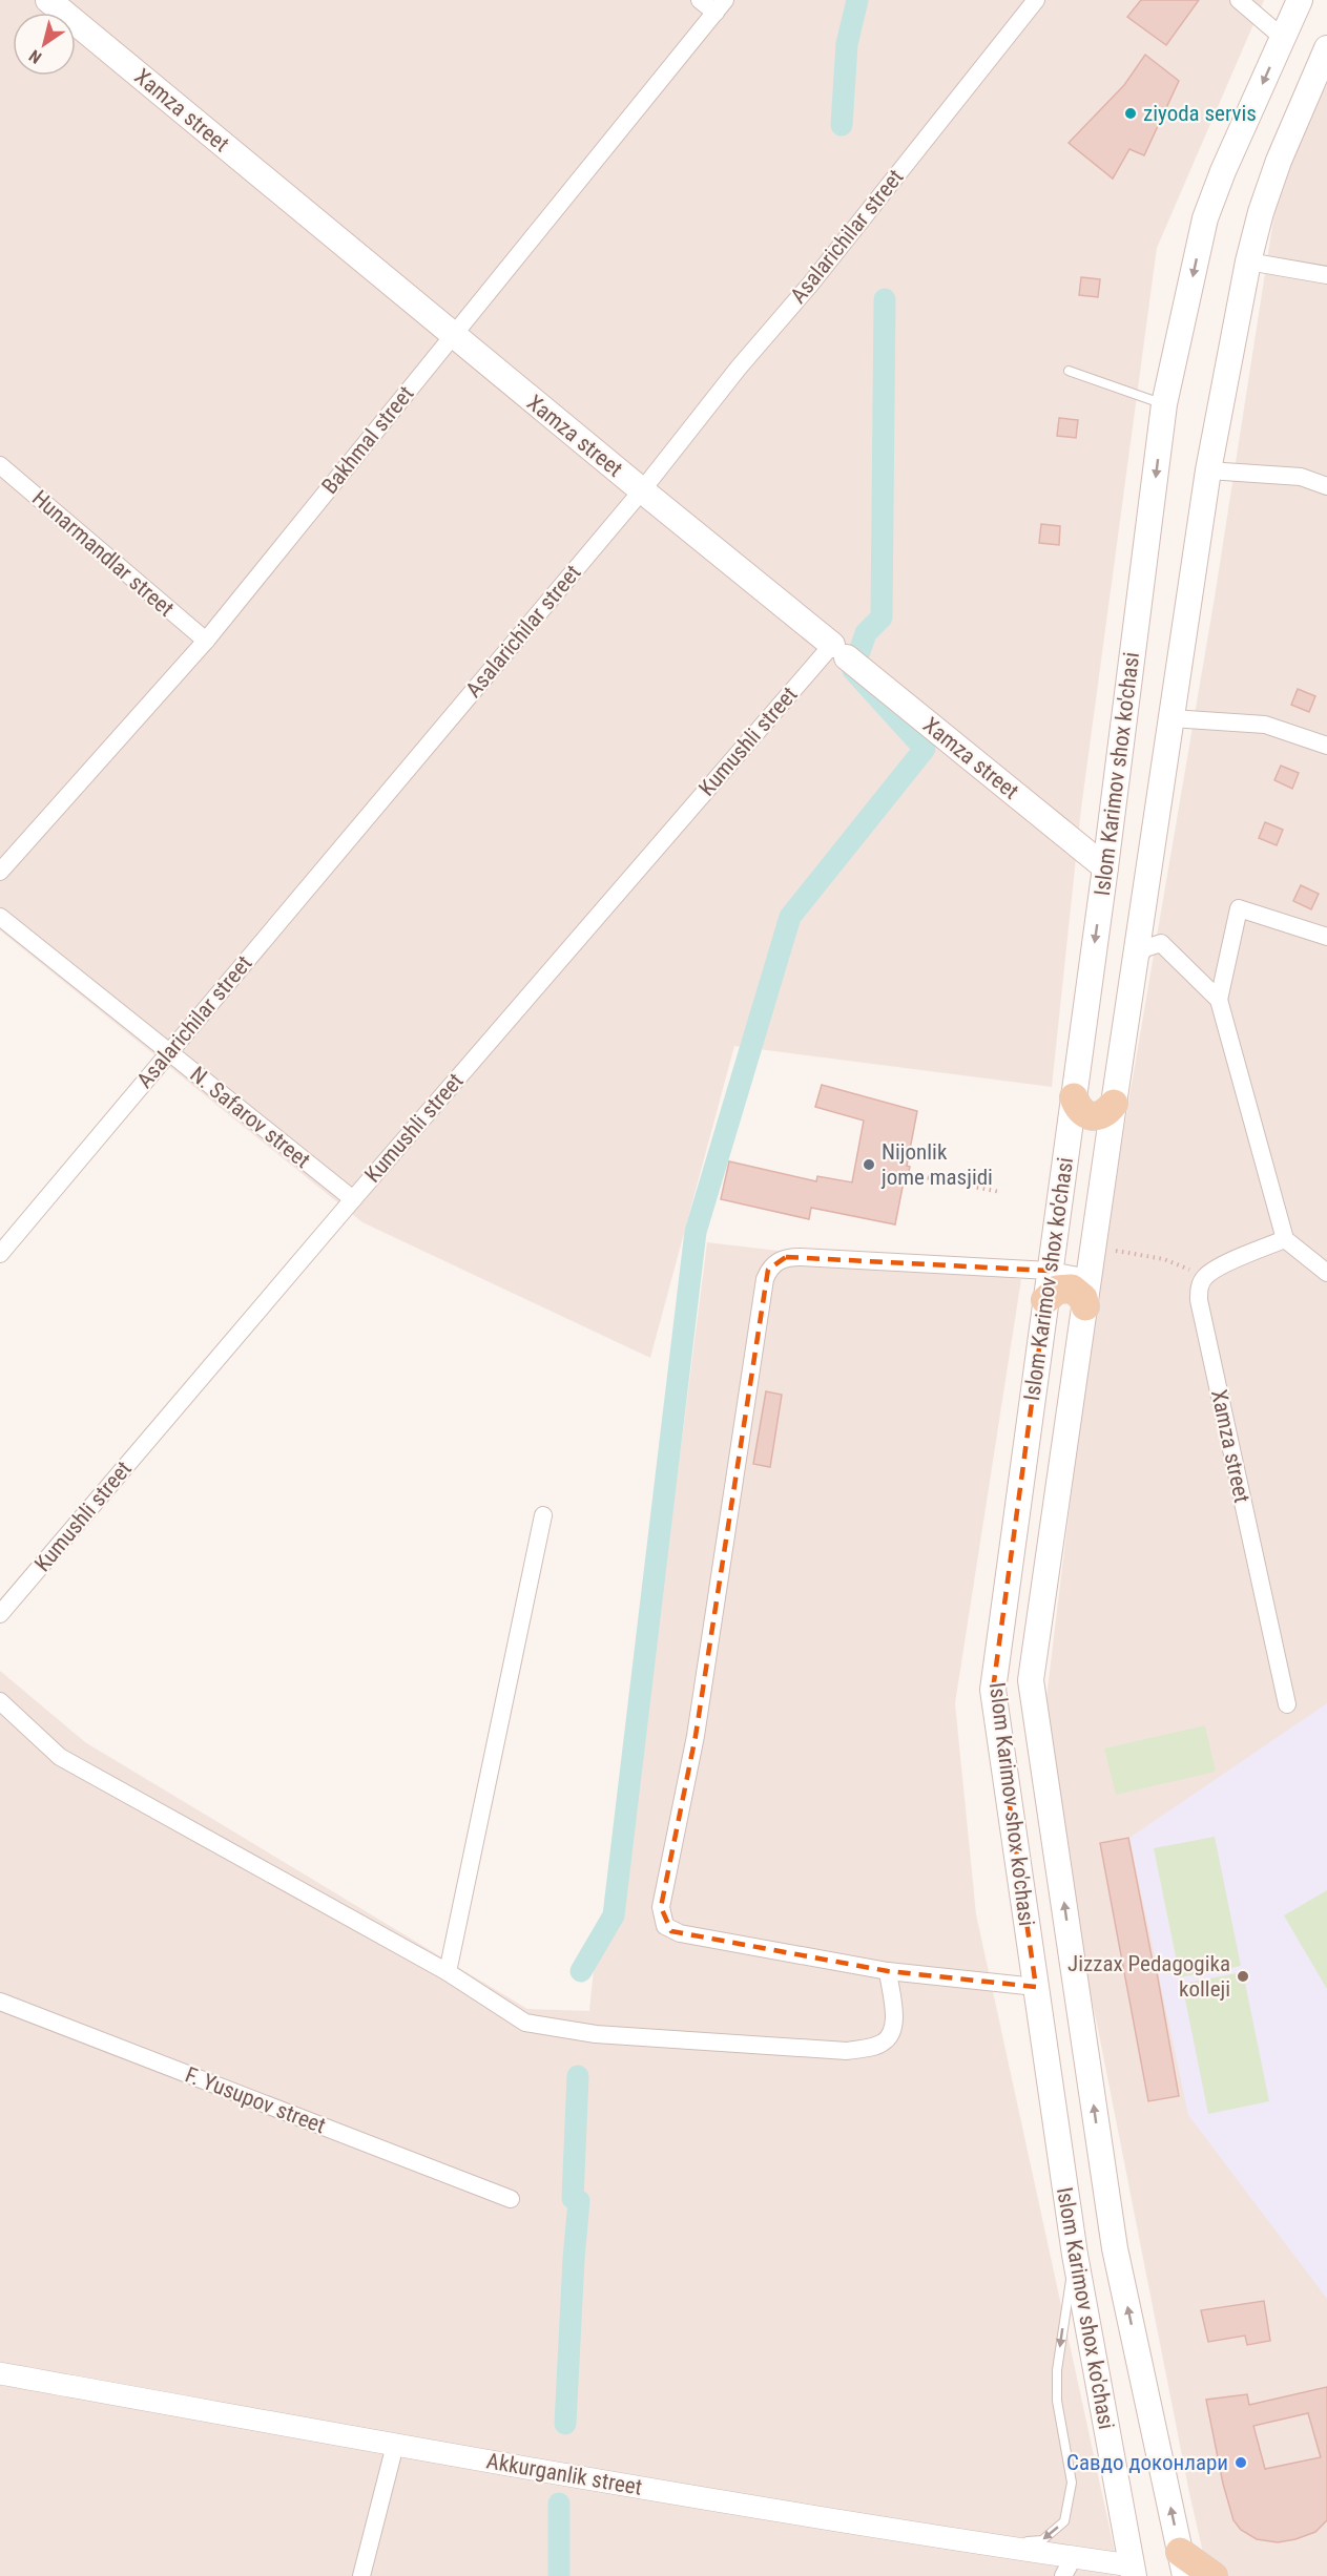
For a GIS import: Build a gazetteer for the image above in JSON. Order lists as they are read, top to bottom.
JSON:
{
  "streets": {
    "main road": ["Xamza street", "Islom Karimov shox ko'chasi"],
    "street": [
      "Asalarichilar street",
      "Bakhmal street",
      "Hunarmandlar street",
      "Kumushli street",
      "N. Safarov street",
      "F. Yusupov street",
      "Akkurganlik street"
    ]
  },
  "crossings": [
    ["Xamza street", "Asalarichilar street"],
    ["Xamza street", "Bakhmal street"],
    ["Xamza street", "Kumushli street"],
    ["Xamza street", "Islom Karimov shox ko'chasi"],
    ["Asalarichilar street", "N. Safarov street"],
    ["Bakhmal street", "Hunarmandlar street"],
    ["Kumushli street", "N. Safarov street"],
    ["Islom Karimov shox ko'chasi", "Akkurganlik street"]
  ],
  "places": [
    "ziyoda servis",
    "Nijonlik jome masjidi",
    "Jizzax Pedagogika kolleji",
    "Cавдо доконлари"
  ],
  "north": "bottom left"
}
